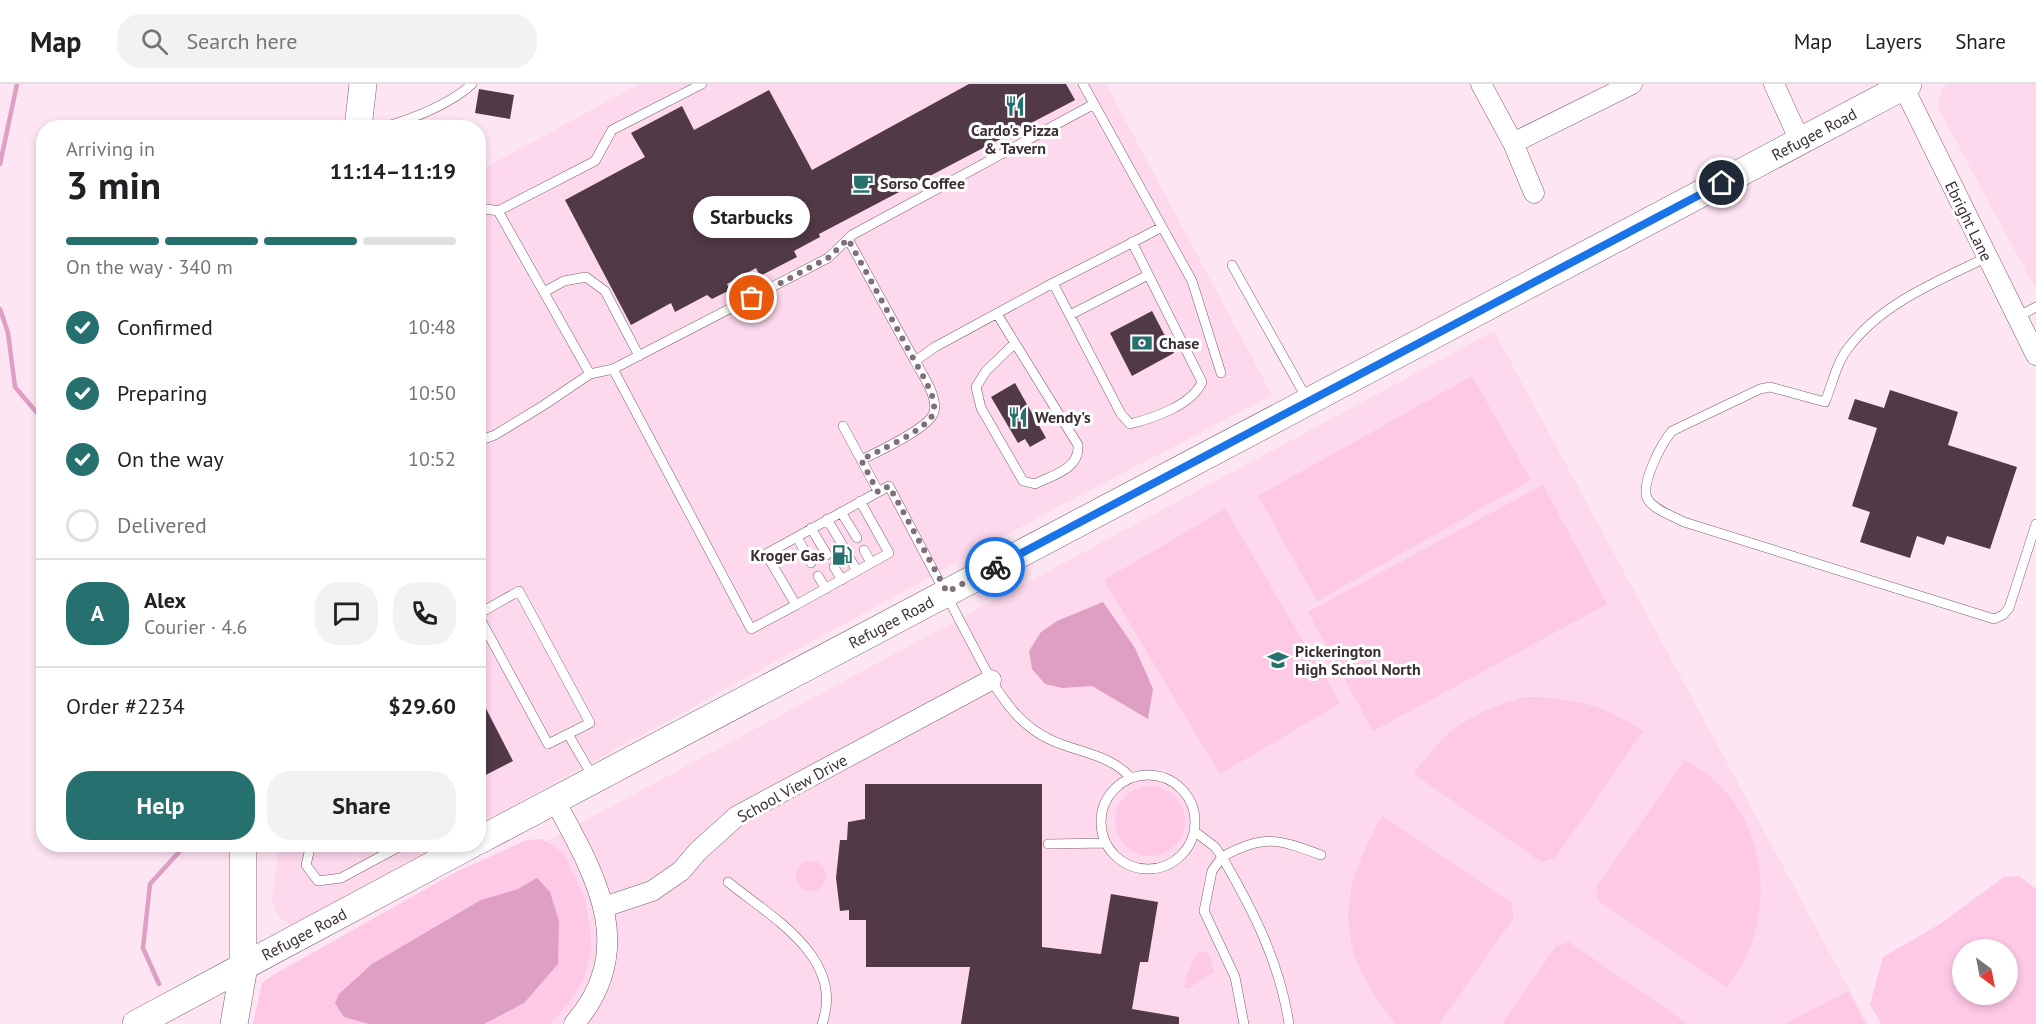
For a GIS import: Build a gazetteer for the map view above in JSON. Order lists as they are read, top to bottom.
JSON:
{
  "streets": {
    "main road": ["Refugee Road"],
    "street": ["Ebright Lane", "School View Drive"]
  },
  "crossings": [
    ["Refugee Road", "Ebright Lane"]
  ],
  "places": {
    "restaurant": ["Cardo's Pizza & Tavern", "Wendy's"],
    "cafe": ["Sorso Coffee"],
    "other": ["Starbucks"],
    "bank": ["Chase"],
    "fuel station": ["Kroger Gas"],
    "school or university": ["Pickerington High School North"]
  },
  "north": "bottom right",
  "page": {
    "header": "Map",
    "search": "Search here",
    "nav": ["Map", "Layers", "Share"],
    "heading": ["3 min", "Arriving in", "11:14–11:19"],
    "panel": [
      "Alex",
      "Courier · 4.6",
      "Order #2234",
      "$29.60"
    ],
    "bubble": "Starbucks",
    "bar": "On the way · 340 m",
    "list": [
      ["Confirmed", "10:48"],
      ["Preparing", "10:50"],
      ["On the way", "10:52"],
      "Delivered"
    ],
    "round": "A",
    "buttons": ["Help", "Share"]
  }
}
